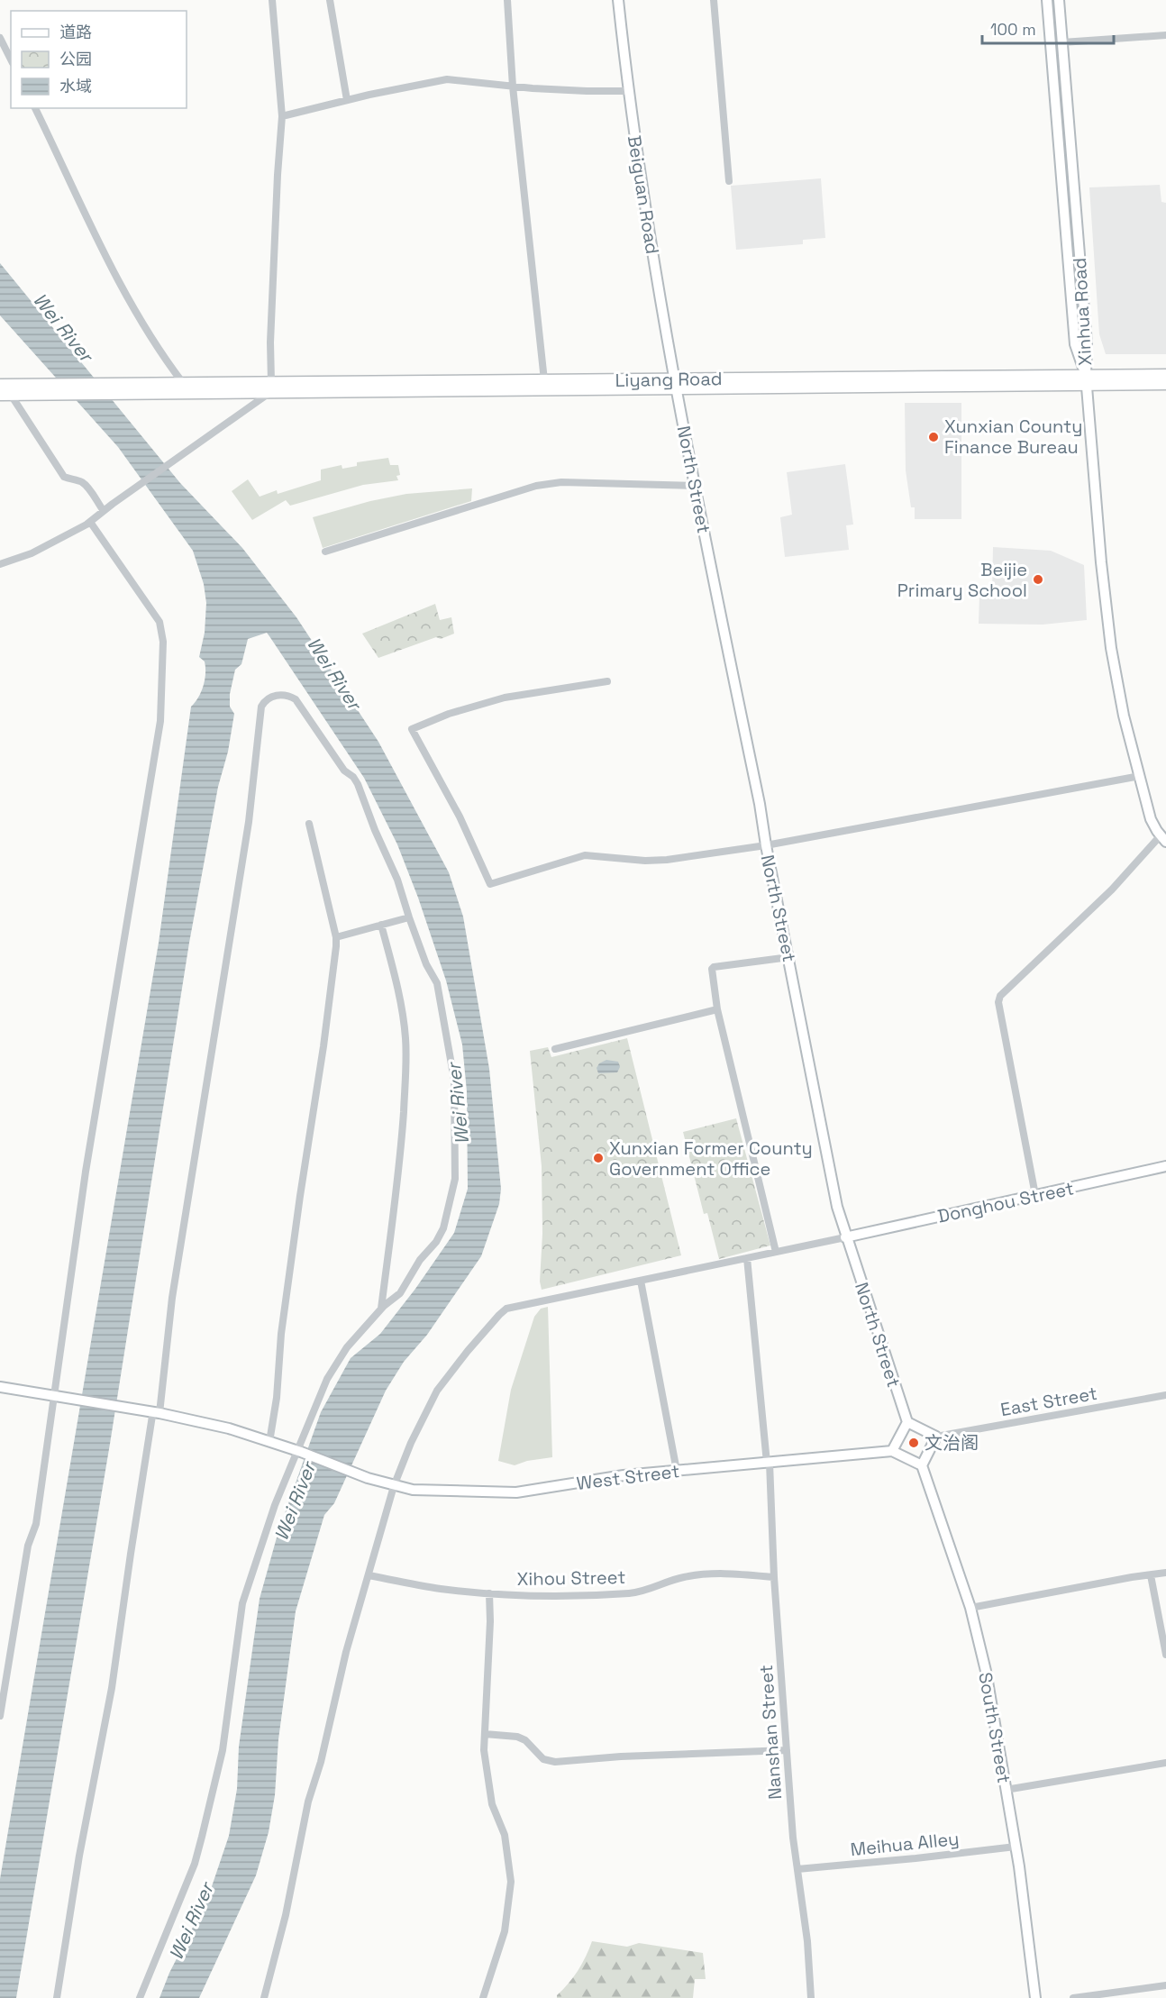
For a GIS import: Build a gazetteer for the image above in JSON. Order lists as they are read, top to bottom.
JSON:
{
  "streets": {
    "main road": ["Liyang Road"],
    "street": [
      "Beiguan Road",
      "Xinhua Road",
      "North Street",
      "Donghou Street",
      "East Street",
      "West Street",
      "Xihou Street",
      "South Street",
      "Nanshan Street",
      "Meihua Alley"
    ]
  },
  "crossings": [
    ["Beiguan Road", "Liyang Road"],
    ["Beiguan Road", "North Street"],
    ["Xinhua Road", "Liyang Road"],
    ["Liyang Road", "North Street"],
    ["North Street", "Donghou Street"],
    ["West Street", "Nanshan Street"],
    ["Xihou Street", "Nanshan Street"],
    ["South Street", "Meihua Alley"],
    ["Nanshan Street", "Meihua Alley"]
  ],
  "water": ["Wei River"],
  "places": [
    "Xunxian County Finance Bureau",
    "Beijie Primary School",
    "Xunxian Former County Government Office",
    "文治阁"
  ],
  "legend": ["道路", "公园", "水域"],
  "scale_bar": "100 m"
}
